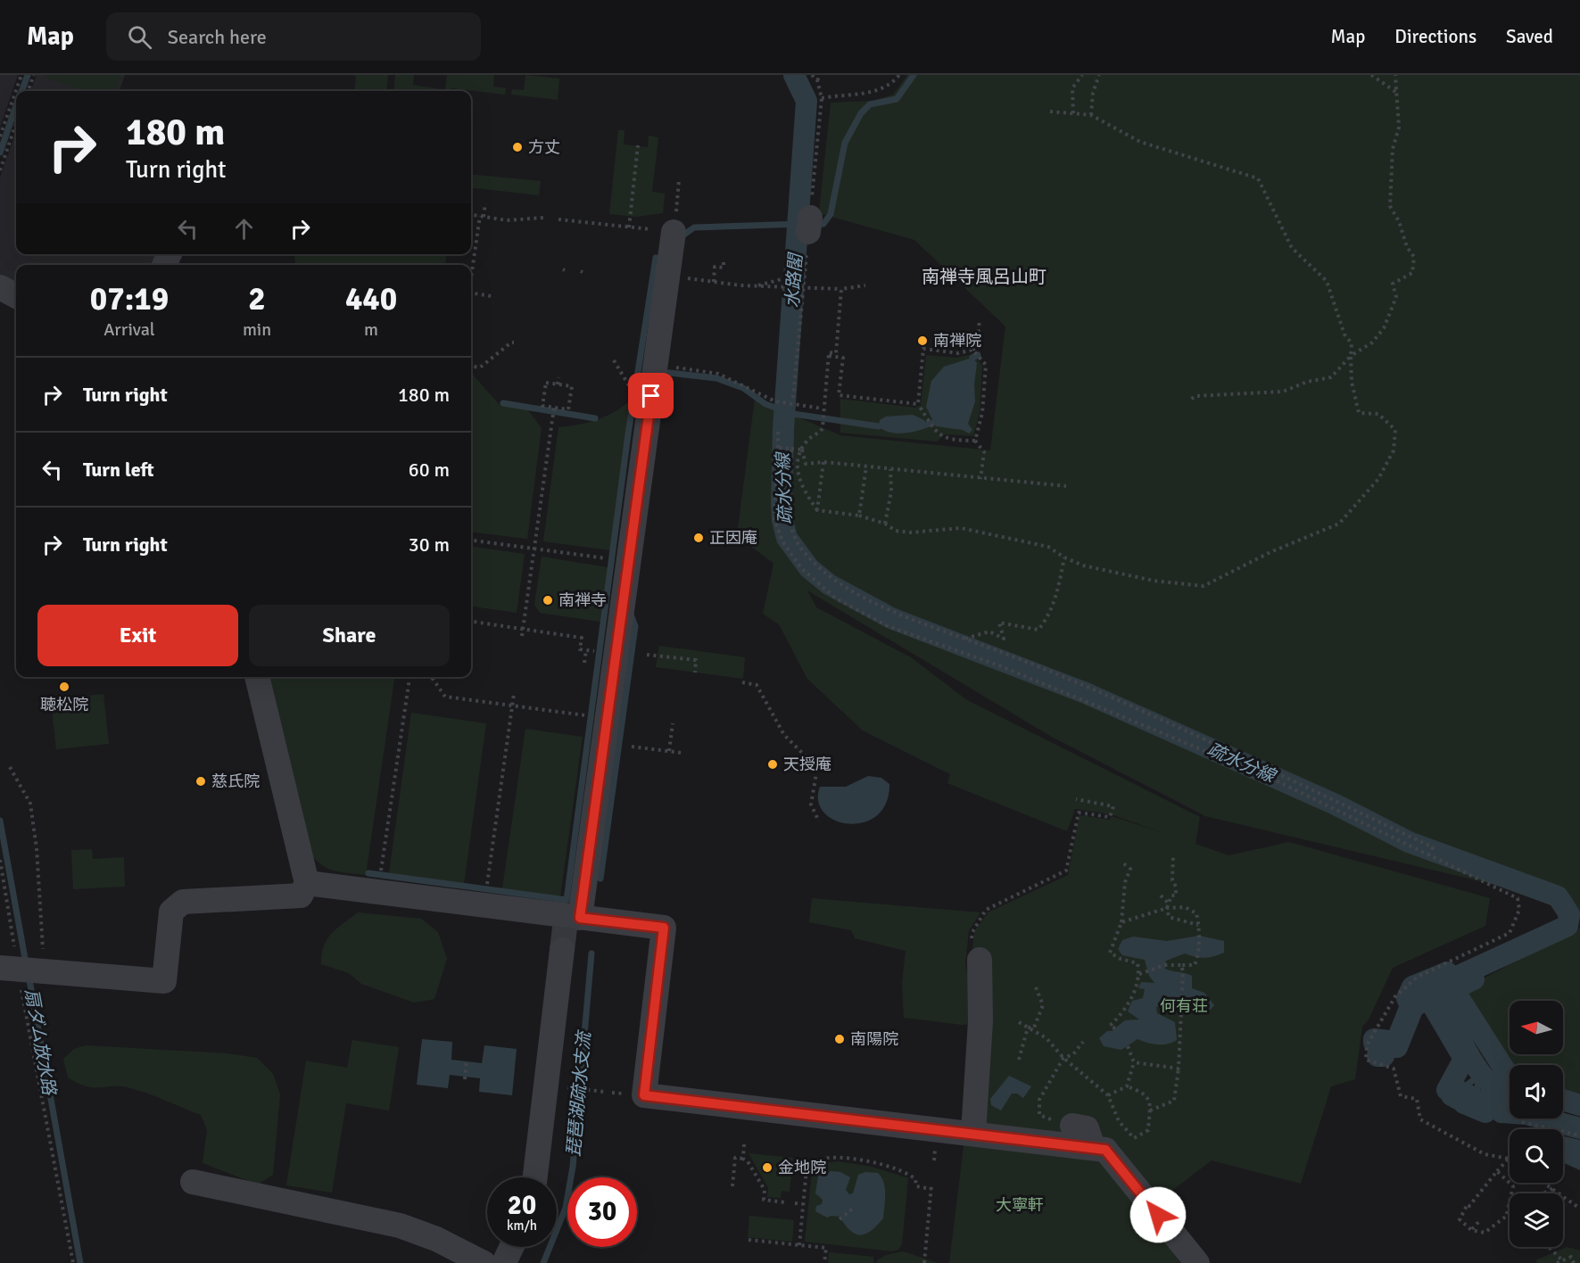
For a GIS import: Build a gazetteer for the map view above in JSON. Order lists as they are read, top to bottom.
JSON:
{
  "districts": ["南禅寺風呂山町"],
  "water": [
    "水路閣",
    "疏水分線",
    "扇ダム放水路",
    "琵琶湖疏水支流"
  ],
  "parks": ["何有荘", "大寧軒"],
  "places": [
    "方丈",
    "南禅院",
    "正因庵",
    "南禅寺",
    "聴松院",
    "天授庵",
    "慈氏院",
    "南陽院",
    "金地院"
  ],
  "north": "left",
  "page": {
    "header": "Map",
    "search": "Search here",
    "nav": ["Map", "Directions", "Saved"],
    "turn": ["180 m", "Turn right"],
    "eta": [
      "07:19",
      "Arrival",
      "2",
      "min",
      "440",
      "m"
    ],
    "list": [
      {
        "name": "Turn right",
        "value": "180 m"
      },
      {
        "name": "Turn left",
        "value": "60 m"
      },
      {
        "name": "Turn right",
        "value": "30 m"
      }
    ],
    "buttons": ["Exit", "Share"],
    "speed": "20 km/h",
    "limit": "30"
  }
}
